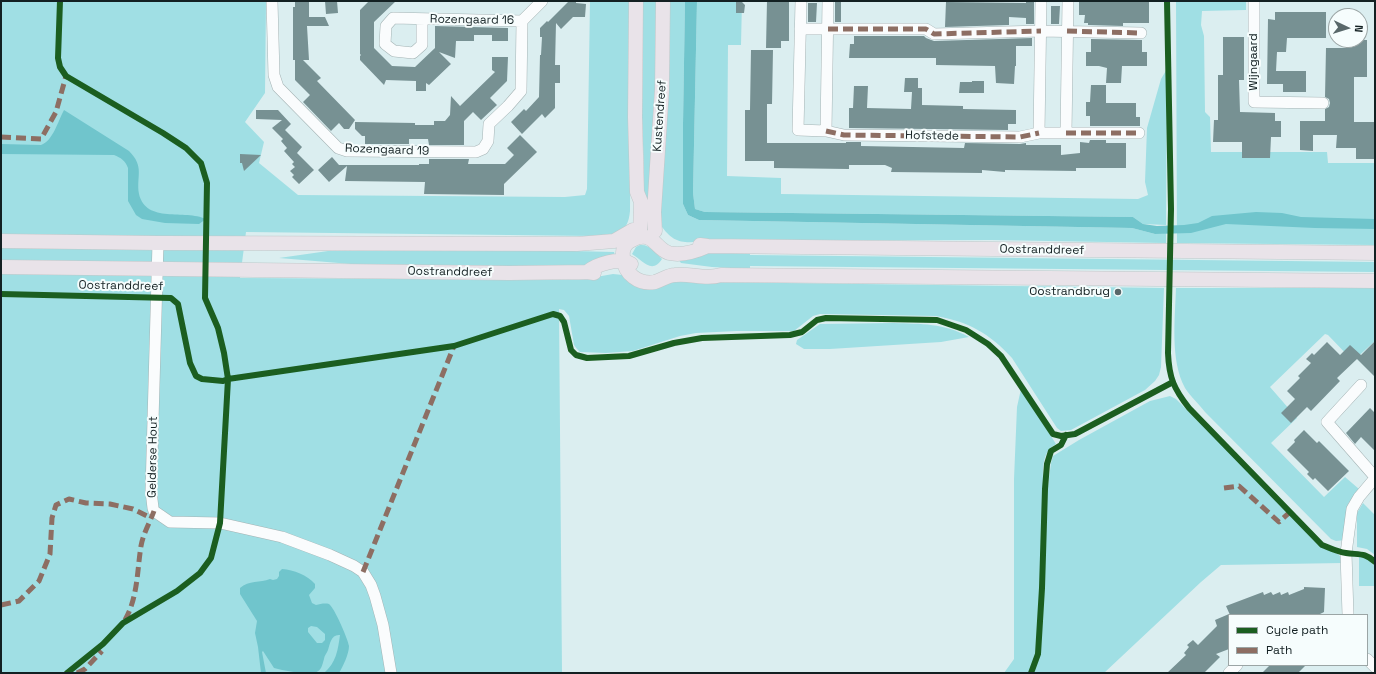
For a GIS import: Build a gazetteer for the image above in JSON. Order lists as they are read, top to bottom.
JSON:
{
  "streets": {
    "main road": ["Kustendreef", "Oostranddreef"],
    "street": [
      "Rozengaard 16",
      "Wijngaard",
      "Hofstede",
      "Rozengaard 19",
      "Gelderse Hout"
    ]
  },
  "crossings": [
    ["Rozengaard 16", "Rozengaard 19"],
    ["Oostranddreef", "Gelderse Hout"]
  ],
  "places": ["Oostrandbrug"],
  "legend": ["Cycle path", "Path"],
  "north": "right"
}
